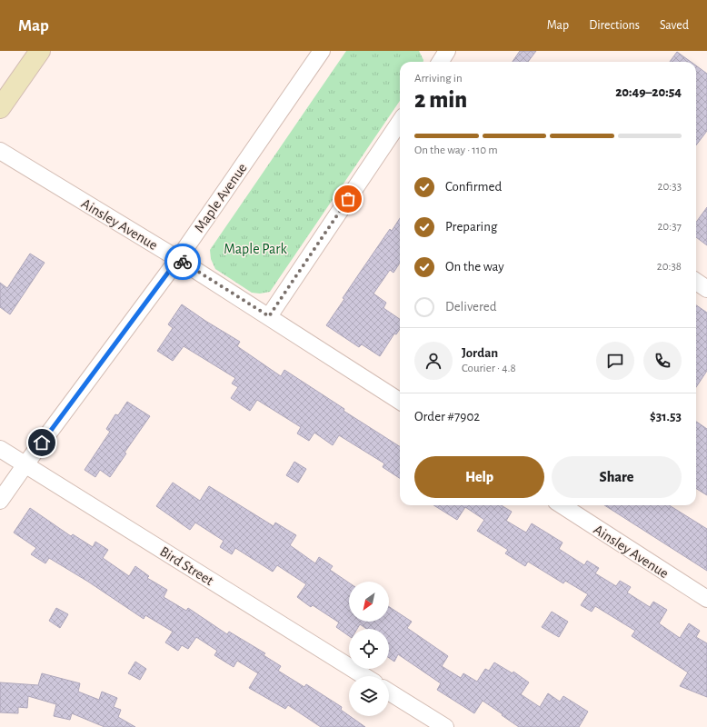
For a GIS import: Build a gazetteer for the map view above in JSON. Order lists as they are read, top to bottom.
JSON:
{
  "streets": {
    "street": ["Maple Avenue", "Ainsley Avenue", "Bird Street"]
  },
  "crossings": [
    ["Maple Avenue", "Ainsley Avenue"],
    ["Maple Avenue", "Bird Street"]
  ],
  "parks": ["Maple Park"],
  "north": "bottom left",
  "page": {
    "header": "Map",
    "nav": ["Map", "Directions", "Saved"],
    "heading": ["2 min", "Arriving in", "20:49–20:54"],
    "panel": [
      "Jordan",
      "Courier · 4.8",
      "Order #7902",
      "$31.53"
    ],
    "bar": "On the way · 110 m",
    "list": [
      ["Confirmed", "20:33"],
      ["Preparing", "20:37"],
      ["On the way", "20:38"],
      "Delivered"
    ],
    "buttons": ["Help", "Share"]
  }
}
